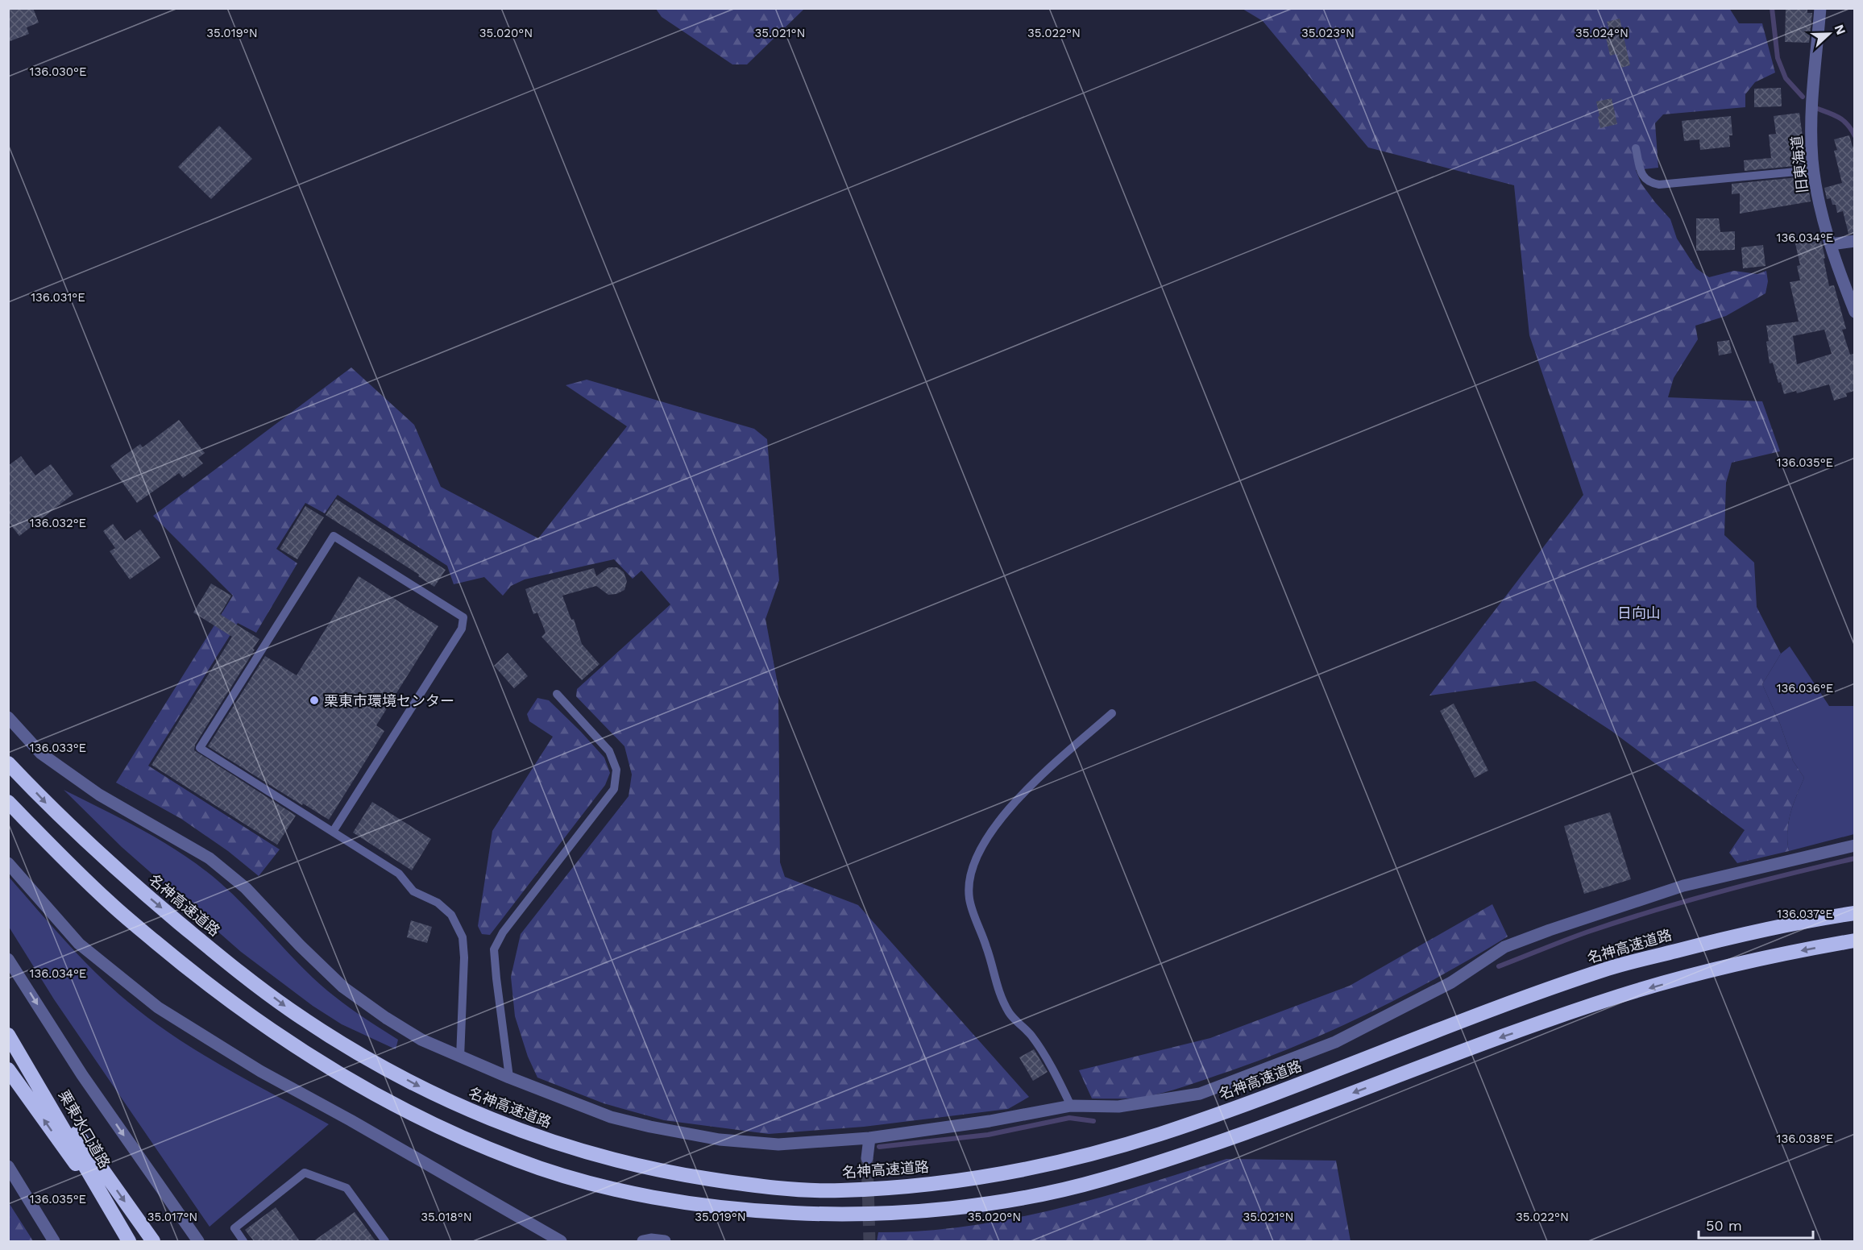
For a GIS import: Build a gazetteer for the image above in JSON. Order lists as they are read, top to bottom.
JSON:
{
  "streets": {
    "highway": ["名神高速道路", "栗東水口道路"],
    "street": ["旧東海道"]
  },
  "parks": ["日向山"],
  "places": ["栗東市環境センター"],
  "scale_bar": "50 m",
  "north": "right",
  "coordinates": [
    "35.024°N",
    "35.019°N",
    "35.020°N",
    "35.021°N",
    "35.022°N",
    "35.023°N",
    "136.030°E",
    "136.034°E",
    "136.031°E",
    "136.035°E",
    "136.032°E",
    "136.036°E",
    "136.033°E",
    "136.037°E",
    "136.038°E",
    "35.017°N",
    "35.018°N"
  ]
}
